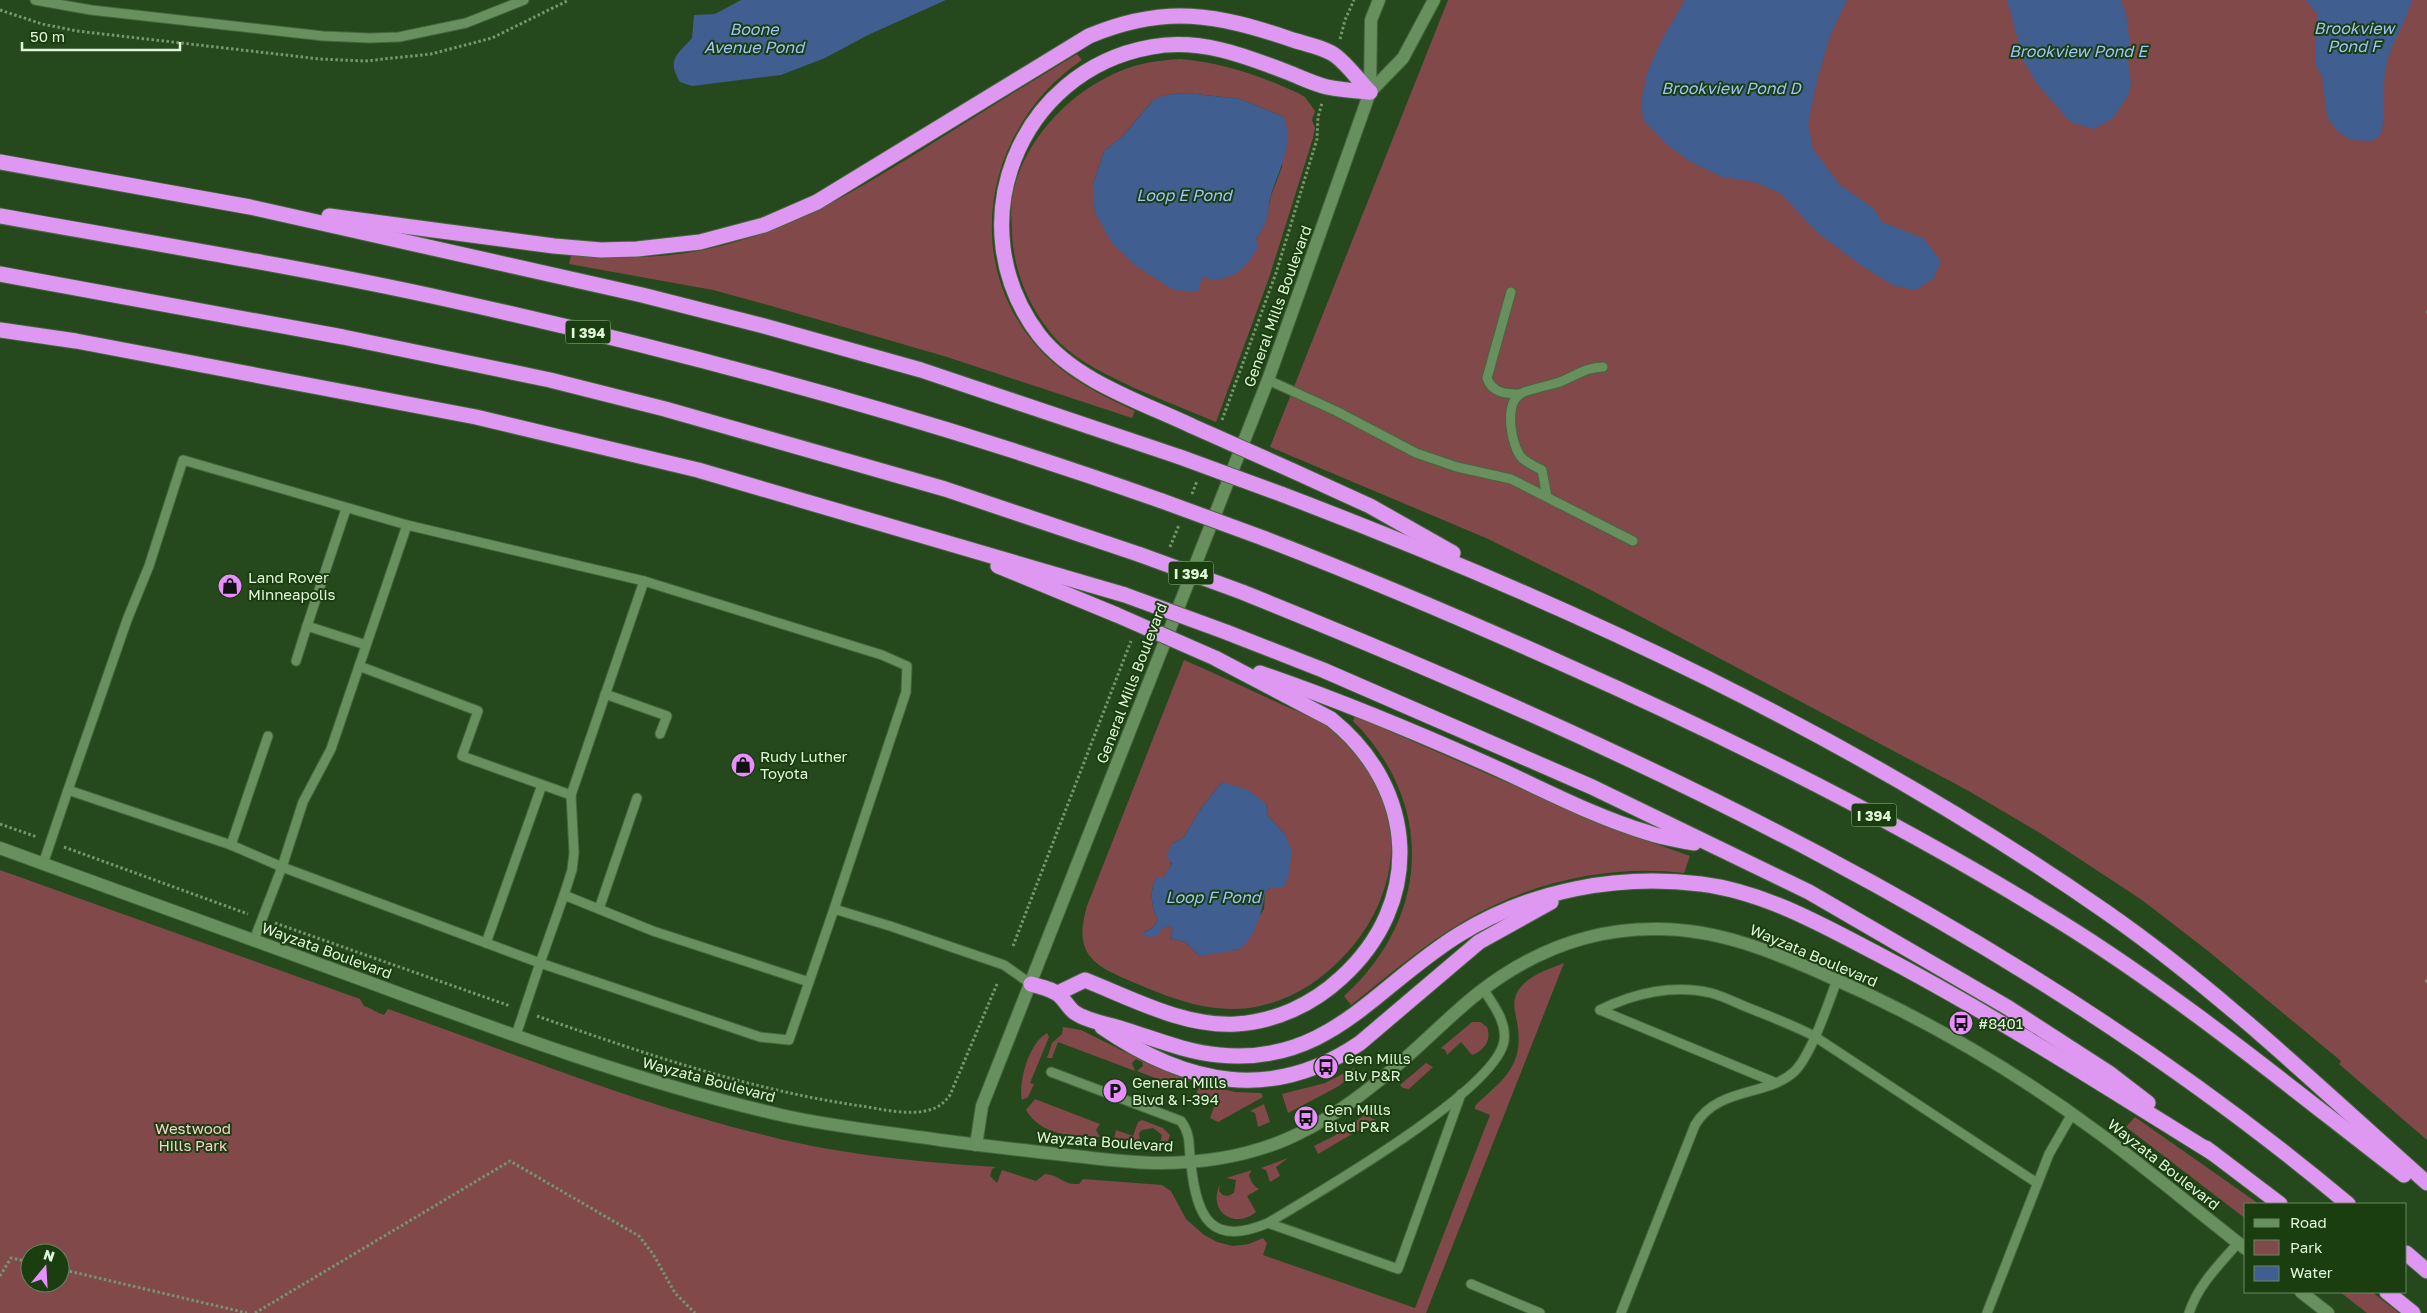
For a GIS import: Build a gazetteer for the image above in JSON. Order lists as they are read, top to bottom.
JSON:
{
  "streets": {
    "highway": ["I 394"],
    "street": ["General Mills Boulevard", "Wayzata Boulevard"]
  },
  "crossings": [
    ["General Mills Boulevard", "Wayzata Boulevard"]
  ],
  "water": [
    "Brookview Pond F",
    "Boone Avenue Pond",
    "Brookview Pond E",
    "Brookview Pond D",
    "Loop E Pond",
    "Loop F Pond"
  ],
  "parks": ["Westwood Hills Park"],
  "places": {
    "shop": ["Land Rover Minneapolis", "Rudy Luther Toyota"],
    "bus stop": ["#8401", "Gen Mills Blv P&R", "Gen Mills Blvd P&R"],
    "parking": ["General Mills Blvd & I-394"]
  },
  "legend": ["Road", "Park", "Water"],
  "scale_bar": "50 m",
  "north": "top"
}
